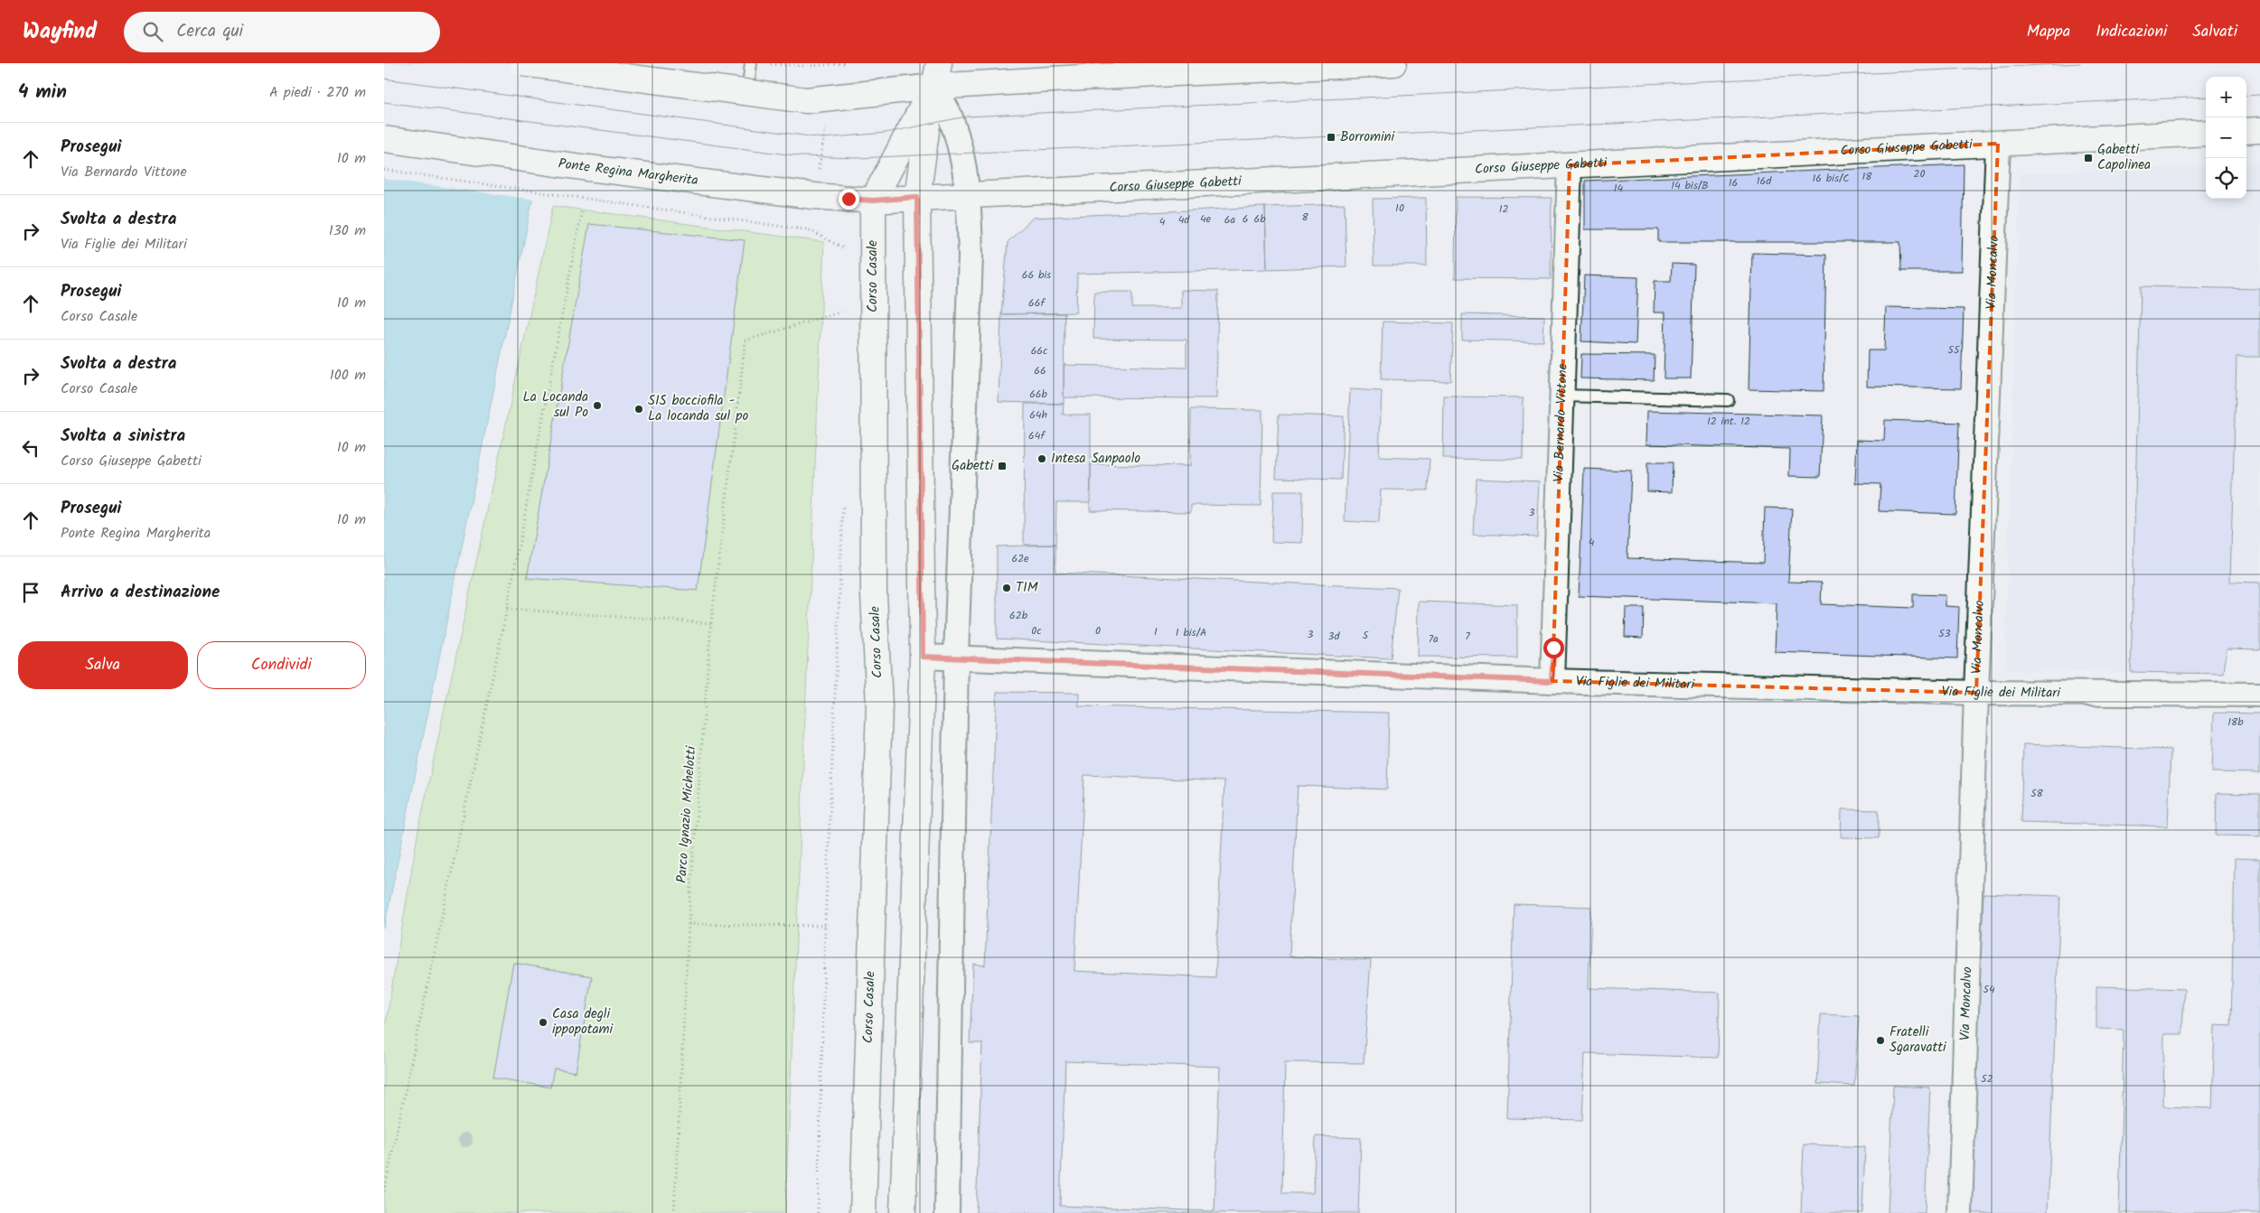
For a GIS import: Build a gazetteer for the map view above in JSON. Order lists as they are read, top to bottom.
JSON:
{
  "streets": {
    "main road": ["Corso Giuseppe Gabetti", "Ponte Regina Margherita", "Corso Casale"],
    "street": ["Via Moncalvo", "Via Bernardo Vittone", "Via Figlie dei Militari"],
    "path": ["Parco Ignazio Michelotti"]
  },
  "crossings": [
    ["Corso Giuseppe Gabetti", "Ponte Regina Margherita"],
    ["Corso Giuseppe Gabetti", "Via Moncalvo"],
    ["Corso Giuseppe Gabetti", "Corso Casale"],
    ["Corso Giuseppe Gabetti", "Via Bernardo Vittone"],
    ["Ponte Regina Margherita", "Corso Casale"],
    ["Via Moncalvo", "Via Figlie dei Militari"],
    ["Via Bernardo Vittone", "Via Figlie dei Militari"]
  ],
  "places": {
    "transit": ["Borromini", "Gabetti Capolinea", "Gabetti"],
    "other": [
      "La Locanda sul Po",
      "SIS bocciofila - La locanda sul po",
      "Intesa Sanpaolo",
      "TIM",
      "Casa degli ippopotami",
      "Fratelli Sgaravatti"
    ]
  },
  "house_numbers": [
    "20",
    "18",
    "16 bis/C",
    "16d",
    "16",
    "14 bis/B",
    "14",
    "10",
    "12",
    "8",
    "4e",
    "6",
    "6b",
    "4d",
    "6a",
    "4",
    "66 bis",
    "66f",
    "55",
    "66c",
    "66",
    "66b",
    "64h",
    "12 int. 12",
    "64f",
    "3",
    "4",
    "62e",
    "62b",
    "0c",
    "0",
    "1",
    "1 bis/A",
    "53",
    "3",
    "5",
    "3d",
    "7",
    "7a",
    "18b",
    "58",
    "54",
    "52"
  ],
  "page": {
    "header": "Wayfind",
    "search": "Cerca qui",
    "nav": ["Mappa", "Indicazioni", "Salvati"],
    "heading": ["4 min", "A piedi · 270 m"],
    "map_buttons": ["+", "−"],
    "list": [
      ["Prosegui", "Via Bernardo Vittone", "10 m"],
      ["Svolta a destra", "Via Figlie dei Militari", "130 m"],
      ["Prosegui", "Corso Casale", "10 m"],
      ["Svolta a destra", "Corso Casale", "100 m"],
      ["Svolta a sinistra", "Corso Giuseppe Gabetti", "10 m"],
      ["Prosegui", "Ponte Regina Margherita", "10 m"],
      "Arrivo a destinazione"
    ],
    "buttons": ["Salva", "Condividi"]
  }
}
